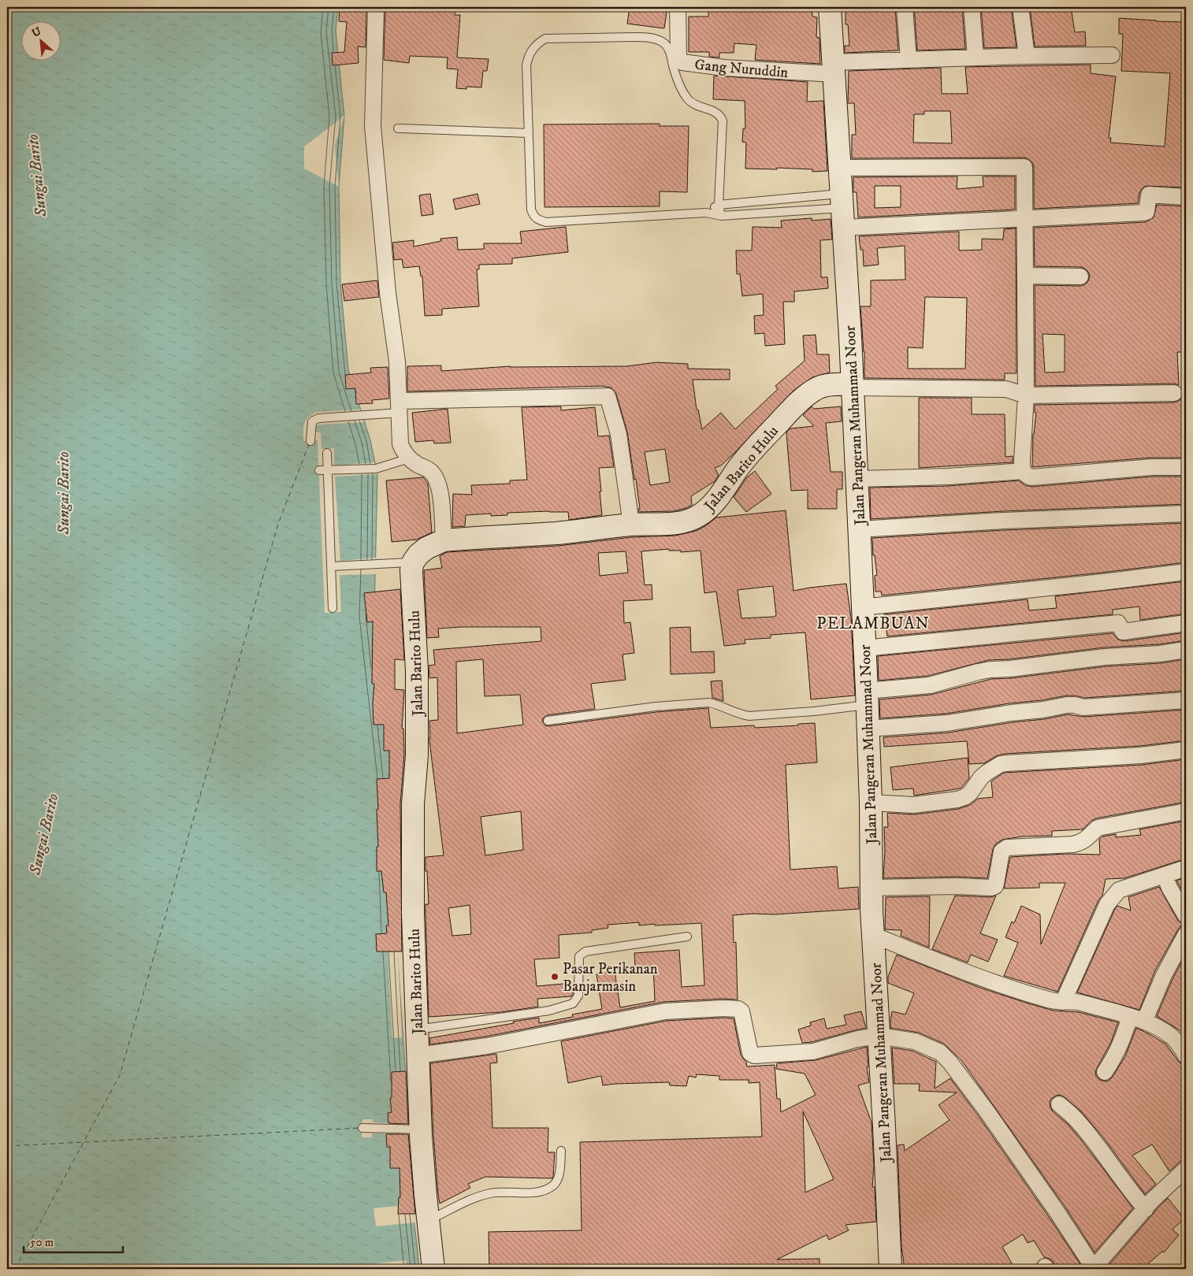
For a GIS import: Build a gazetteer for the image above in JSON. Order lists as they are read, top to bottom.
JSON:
{
  "streets": {
    "main road": ["Jalan Pangeran Muhammad Noor", "Jalan Barito Hulu"],
    "street": ["Gang Nuruddin"]
  },
  "crossings": [
    ["Gang Nuruddin", "Jalan Pangeran Muhammad Noor"],
    ["Jalan Pangeran Muhammad Noor", "Jalan Barito Hulu"]
  ],
  "districts": ["PELAMBUAN"],
  "water": ["Sungai Barito"],
  "places": ["Pasar Perikanan Banjarmasin"],
  "scale_bar": "50 m",
  "north": "top left"
}
